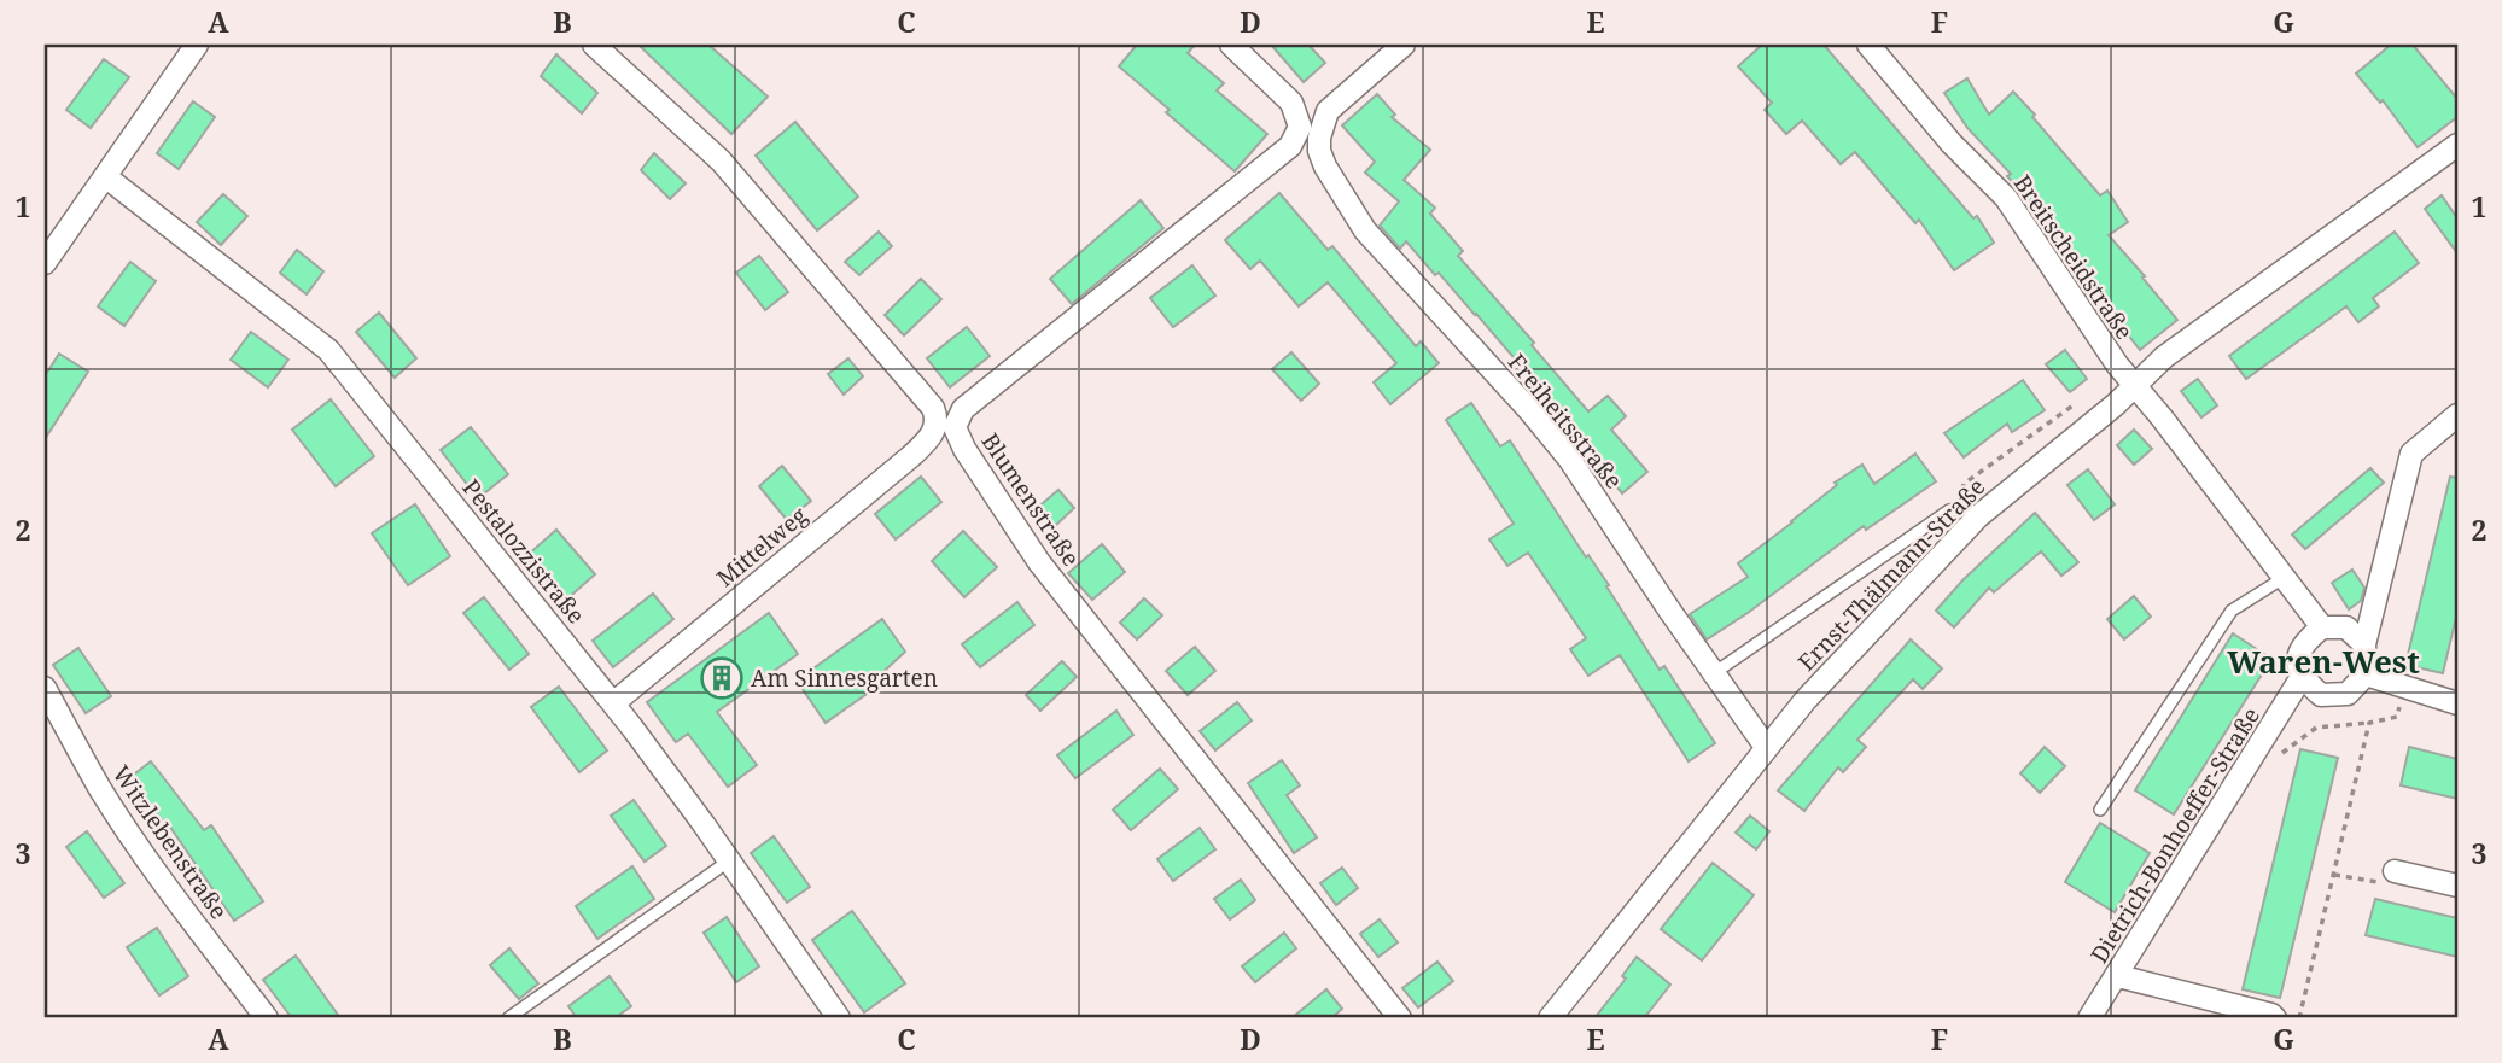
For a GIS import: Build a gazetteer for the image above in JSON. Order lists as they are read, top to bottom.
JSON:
{
  "streets": {
    "street": [
      "Breitscheidstraße",
      "Freiheitsstraße",
      "Blumenstraße",
      "Mittelweg",
      "Pestalozzistraße",
      "Ernst-Thälmann-Straße",
      "Dietrich-Bonhoeffer-Straße",
      "Witzlebenstraße"
    ]
  },
  "crossings": [
    ["Breitscheidstraße", "Ernst-Thälmann-Straße"],
    ["Freiheitsstraße", "Ernst-Thälmann-Straße"],
    ["Blumenstraße", "Mittelweg"],
    ["Mittelweg", "Pestalozzistraße"]
  ],
  "districts": ["Waren-West"],
  "places": {
    "building": ["Am Sinnesgarten"]
  },
  "grid": {
    "columns": [
      "A",
      "B",
      "C",
      "D",
      "E",
      "F",
      "G"
    ],
    "rows": ["1", "2", "3"]
  }
}
